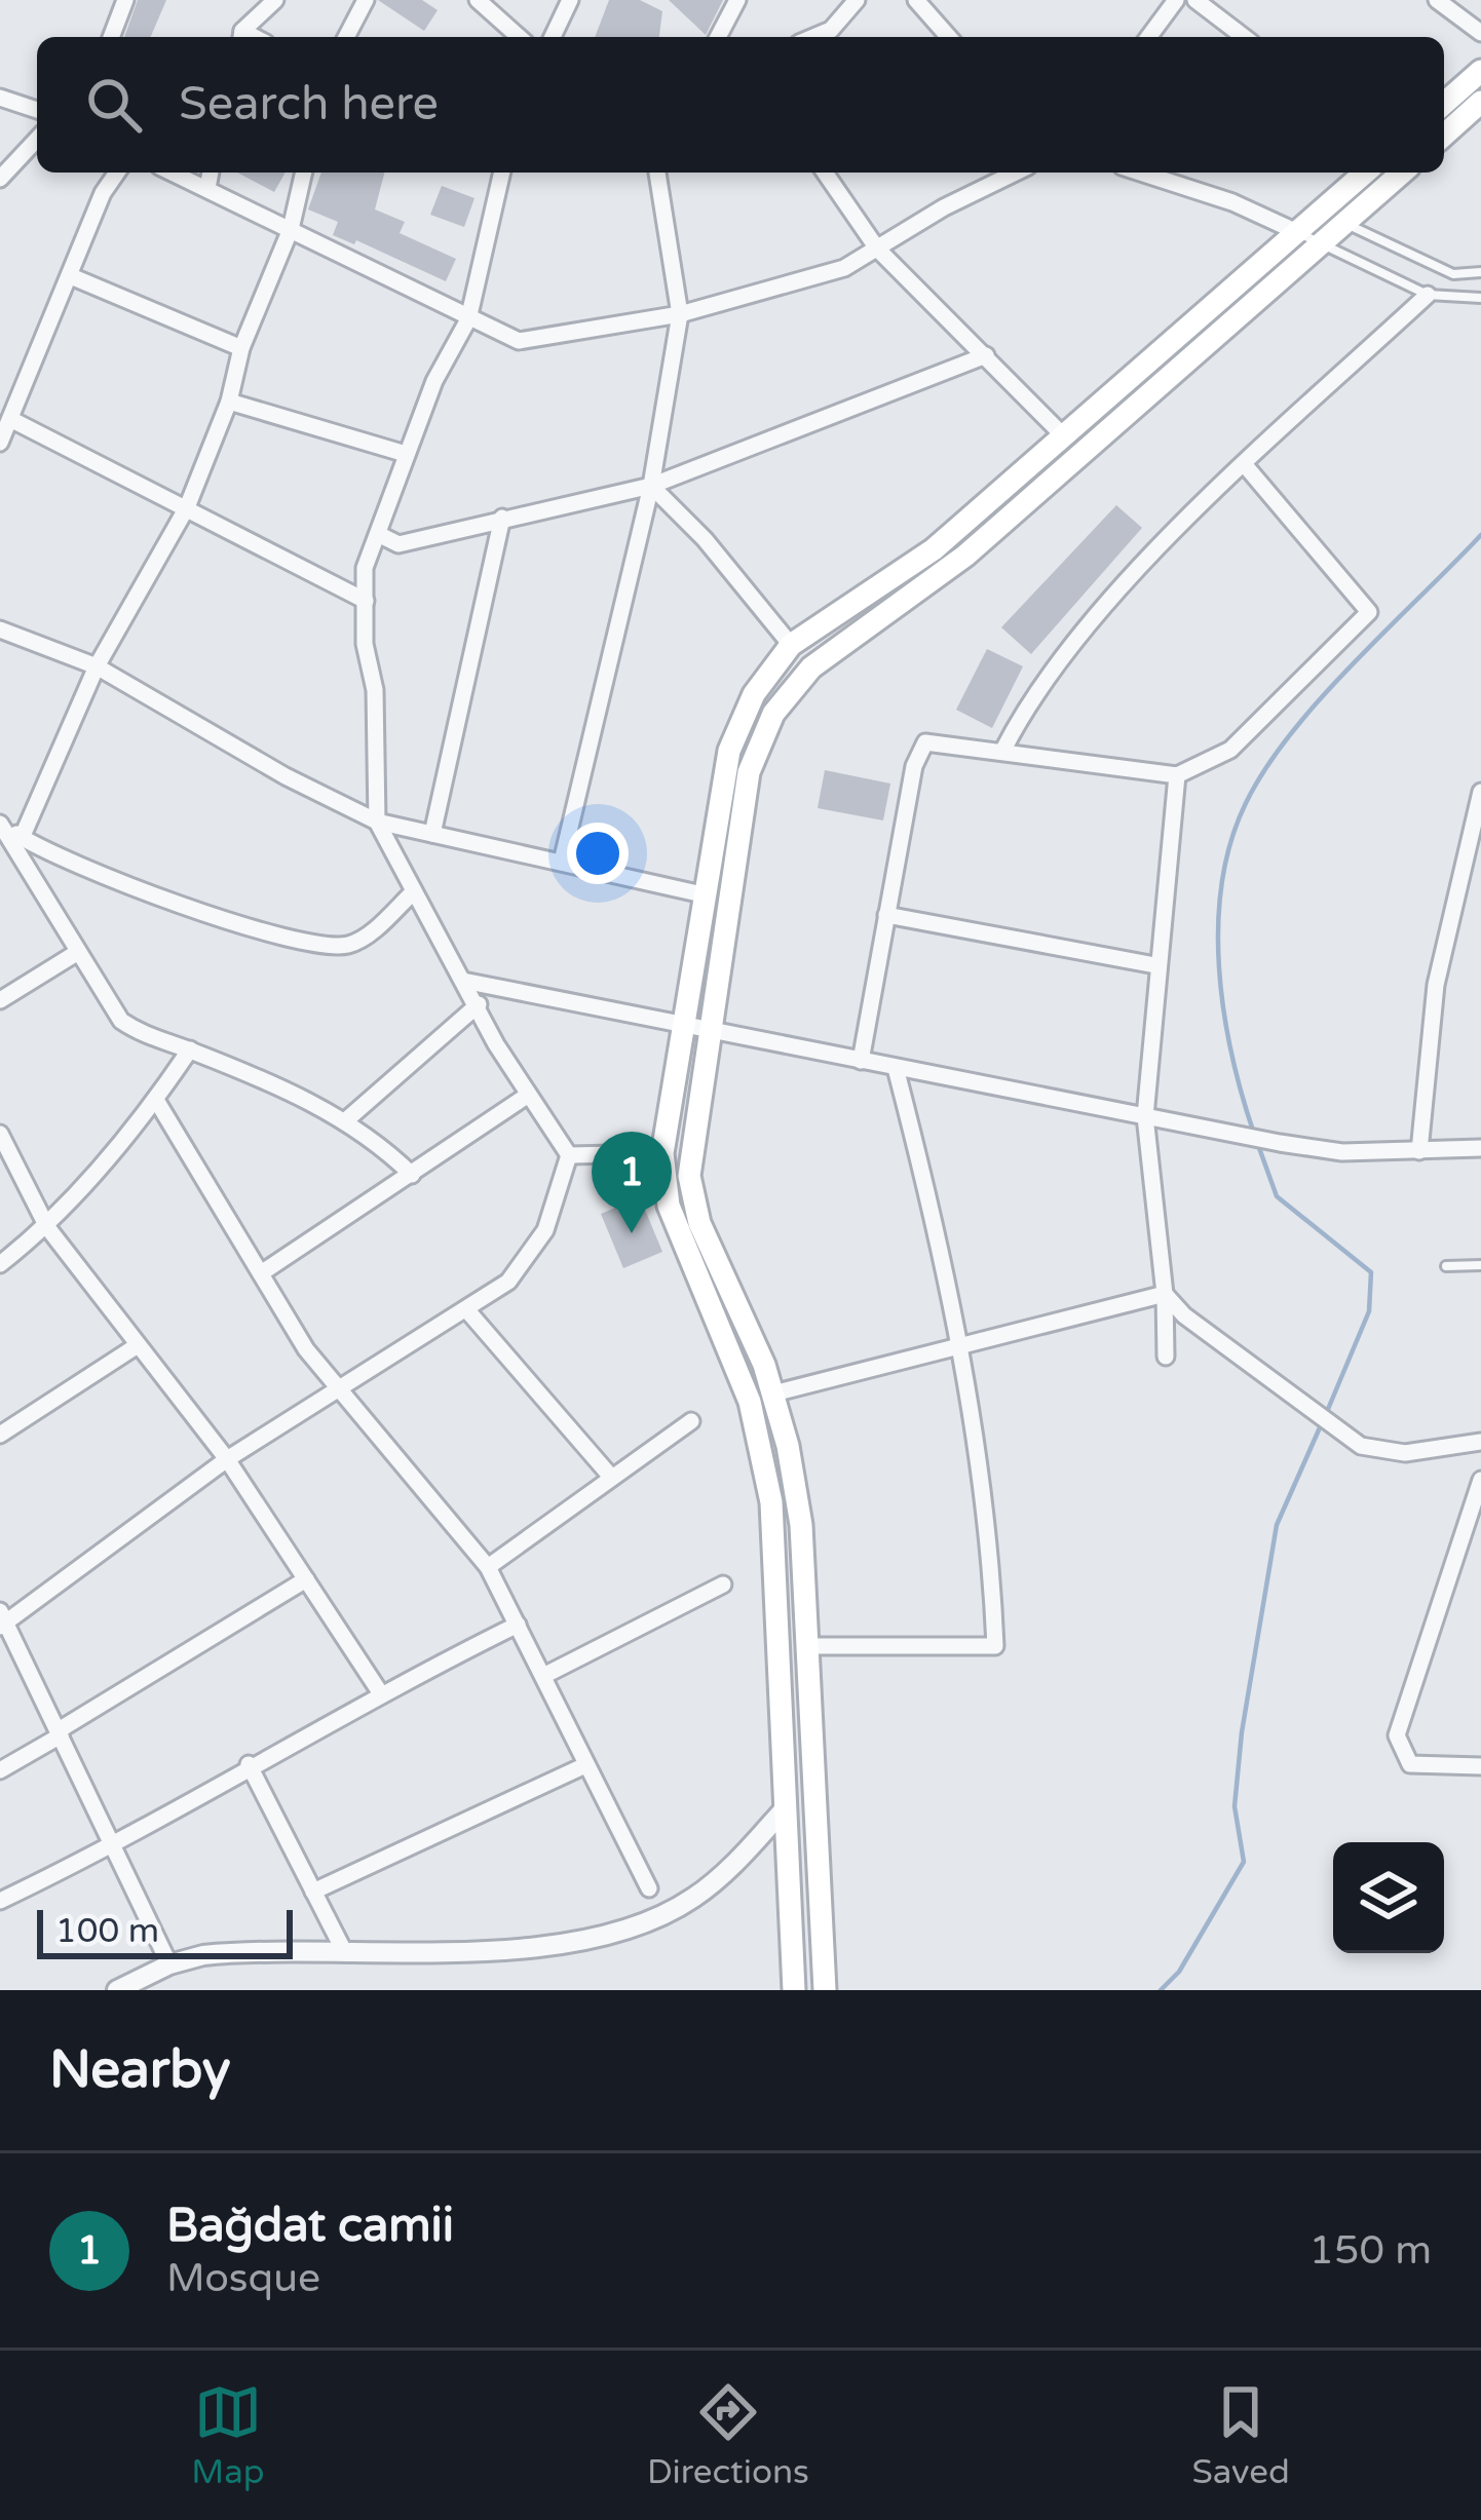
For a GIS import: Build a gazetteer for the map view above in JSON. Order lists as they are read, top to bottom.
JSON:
{
  "scale_bar": "100 m",
  "page": {
    "search": "Search here",
    "pins": "1",
    "scale": "100 m",
    "heading": "Nearby",
    "list": [
      {
        "mark": "1",
        "name": "Bağdat camii",
        "note": "Mosque",
        "value": "150 m"
      }
    ],
    "nav": ["Map", "Directions", "Saved"]
  }
}
